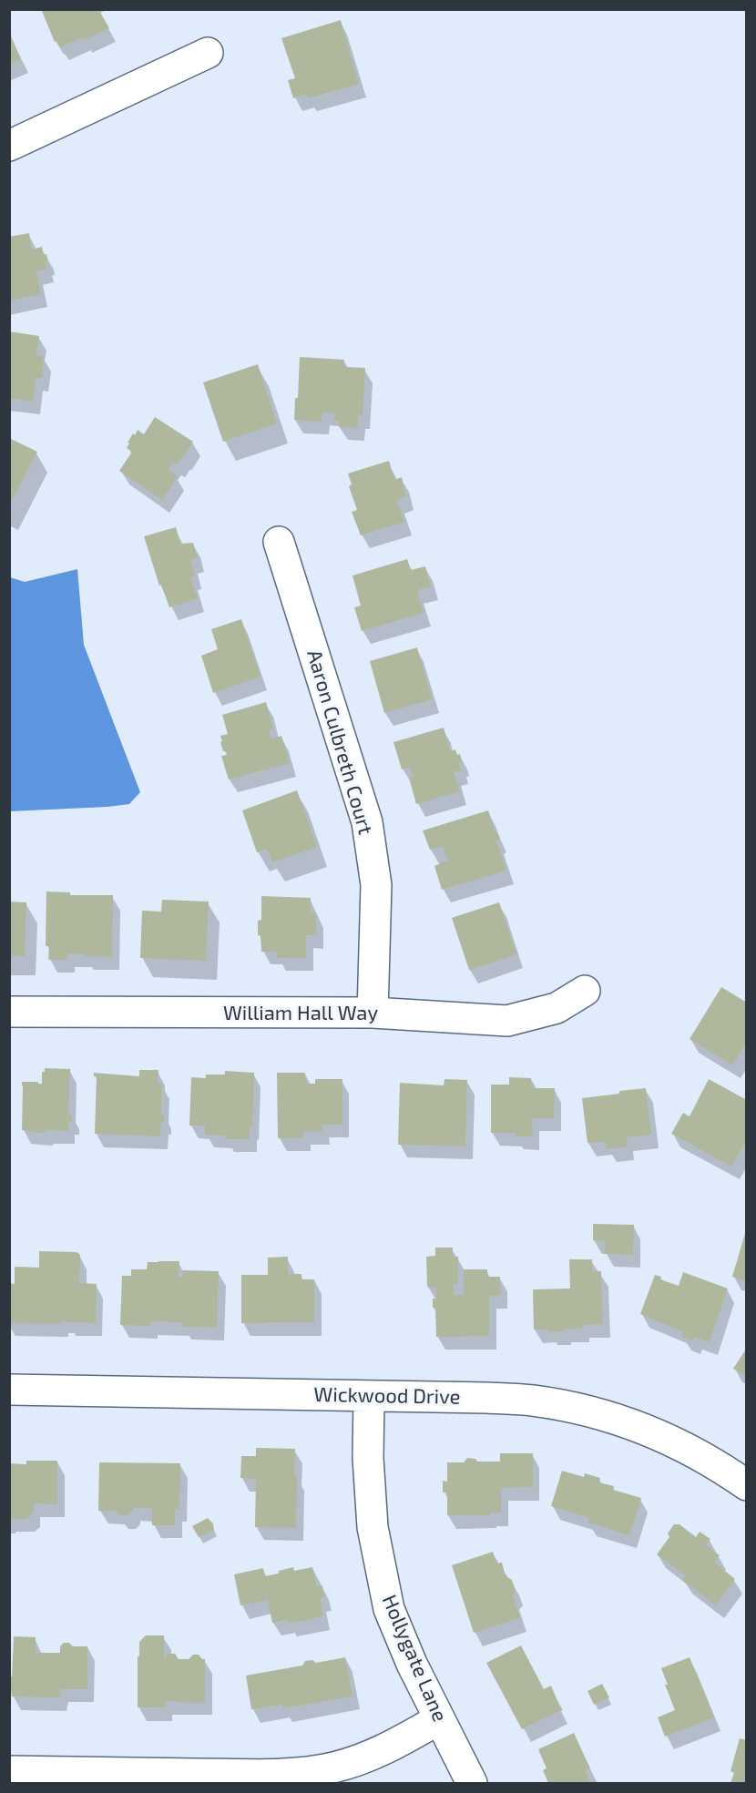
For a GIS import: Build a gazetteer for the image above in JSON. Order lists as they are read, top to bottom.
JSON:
{
  "streets": {
    "street": [
      "Aaron Culbreth Court",
      "William Hall Way",
      "Wickwood Drive",
      "Hollygate Lane"
    ]
  },
  "crossings": [
    ["Aaron Culbreth Court", "William Hall Way"],
    ["Wickwood Drive", "Hollygate Lane"]
  ]
}
